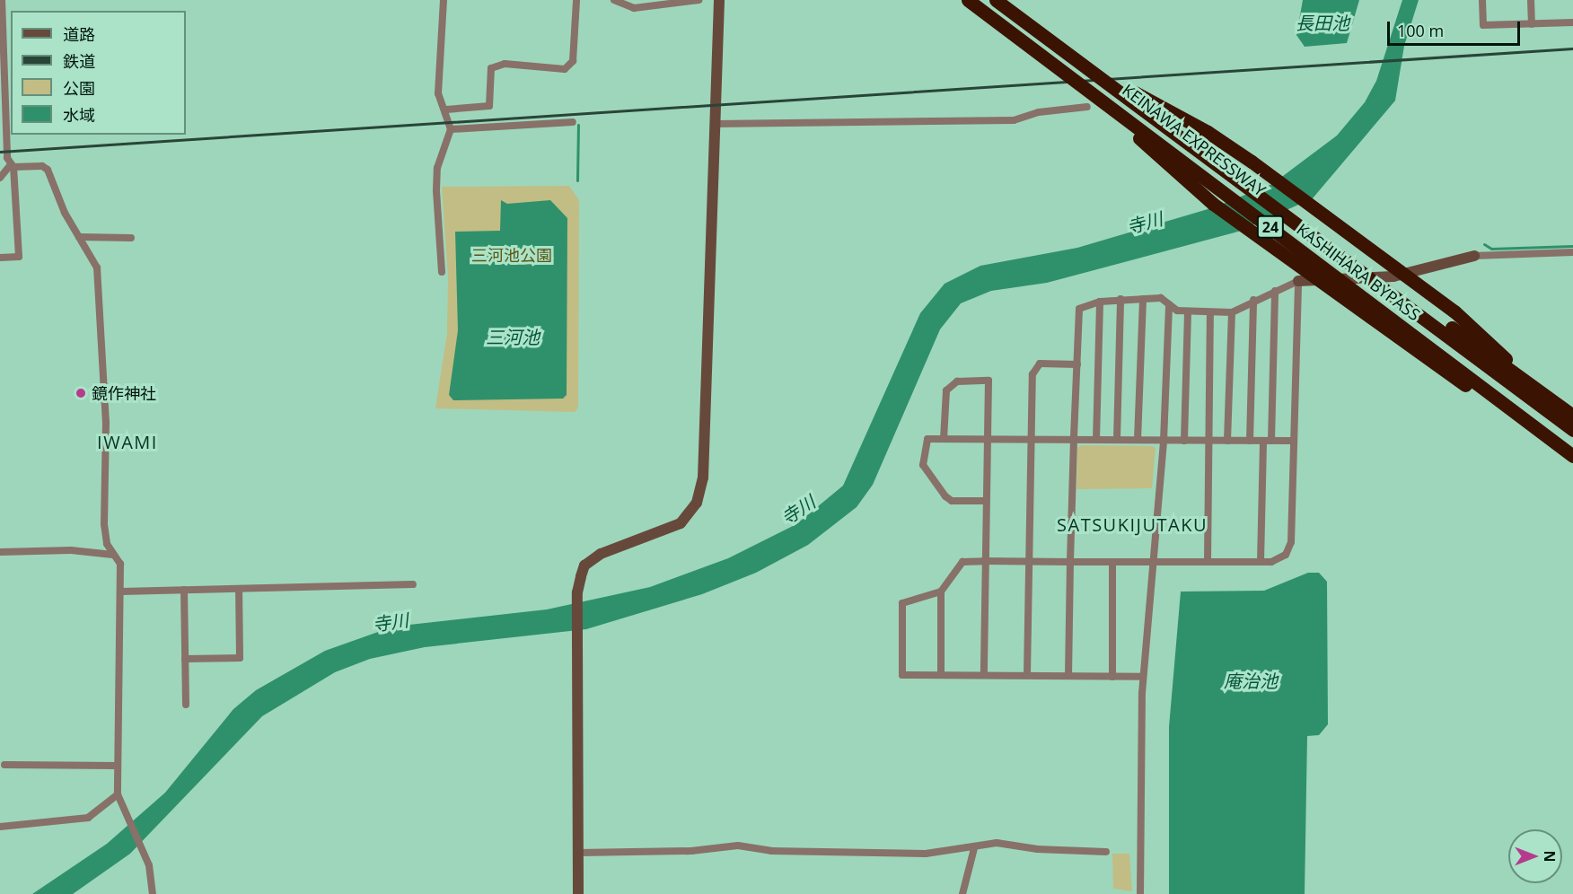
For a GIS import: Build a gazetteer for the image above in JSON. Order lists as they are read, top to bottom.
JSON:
{
  "streets": {
    "highway": ["KEINAWA EXPRESSWAY", "24", "KASHIHARA BYPASS"]
  },
  "districts": ["IWAMI", "SATSUKIJUTAKU"],
  "water": [
    "長田池",
    "寺川",
    "三河池",
    "庵治池"
  ],
  "parks": ["三河池公園"],
  "places": ["鏡作神社"],
  "legend": [
    "道路",
    "鉄道",
    "公園",
    "水域"
  ],
  "scale_bar": "100 m",
  "north": "right"
}
